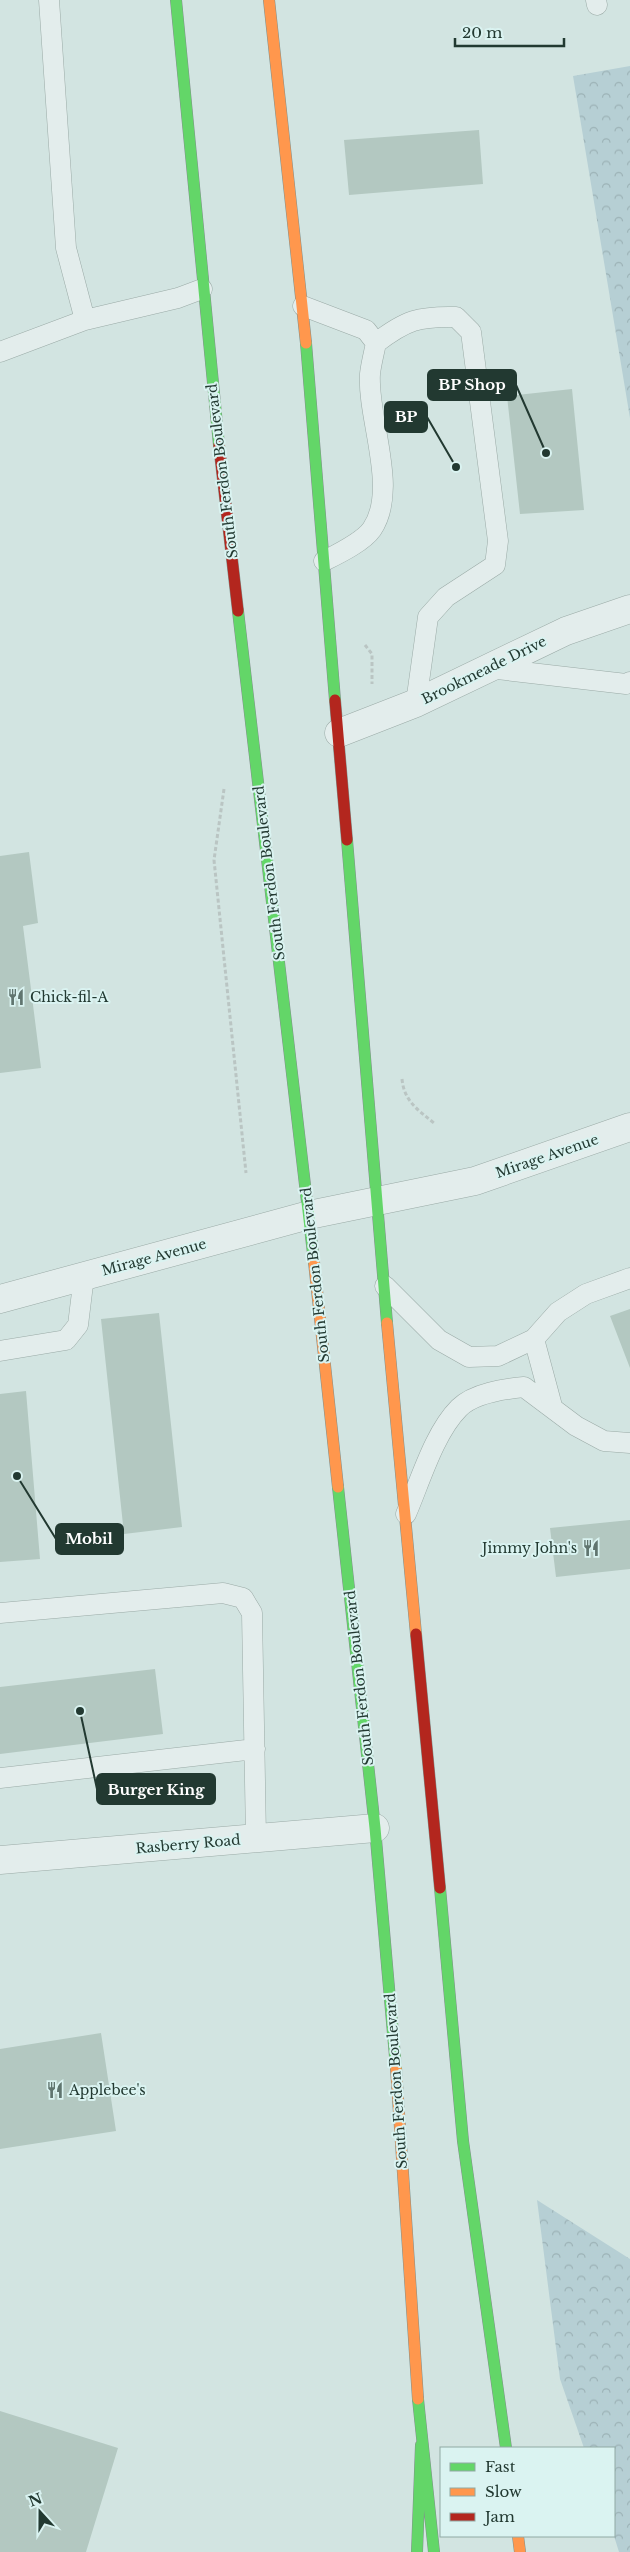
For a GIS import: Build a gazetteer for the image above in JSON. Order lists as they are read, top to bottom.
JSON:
{
  "streets": {
    "main road": ["South Ferdon Boulevard"],
    "street": ["Brookmeade Drive", "Mirage Avenue", "Rasberry Road"]
  },
  "crossings": [
    ["South Ferdon Boulevard", "Mirage Avenue"],
    ["South Ferdon Boulevard", "Rasberry Road"]
  ],
  "places": {
    "other": [
      "BP Shop",
      "BP",
      "Mobil",
      "Burger King"
    ],
    "restaurant": ["Chick-fil-A", "Jimmy John's", "Applebee's"]
  },
  "legend": ["Fast", "Slow", "Jam"],
  "scale_bar": "20 m",
  "north": "top"
}
